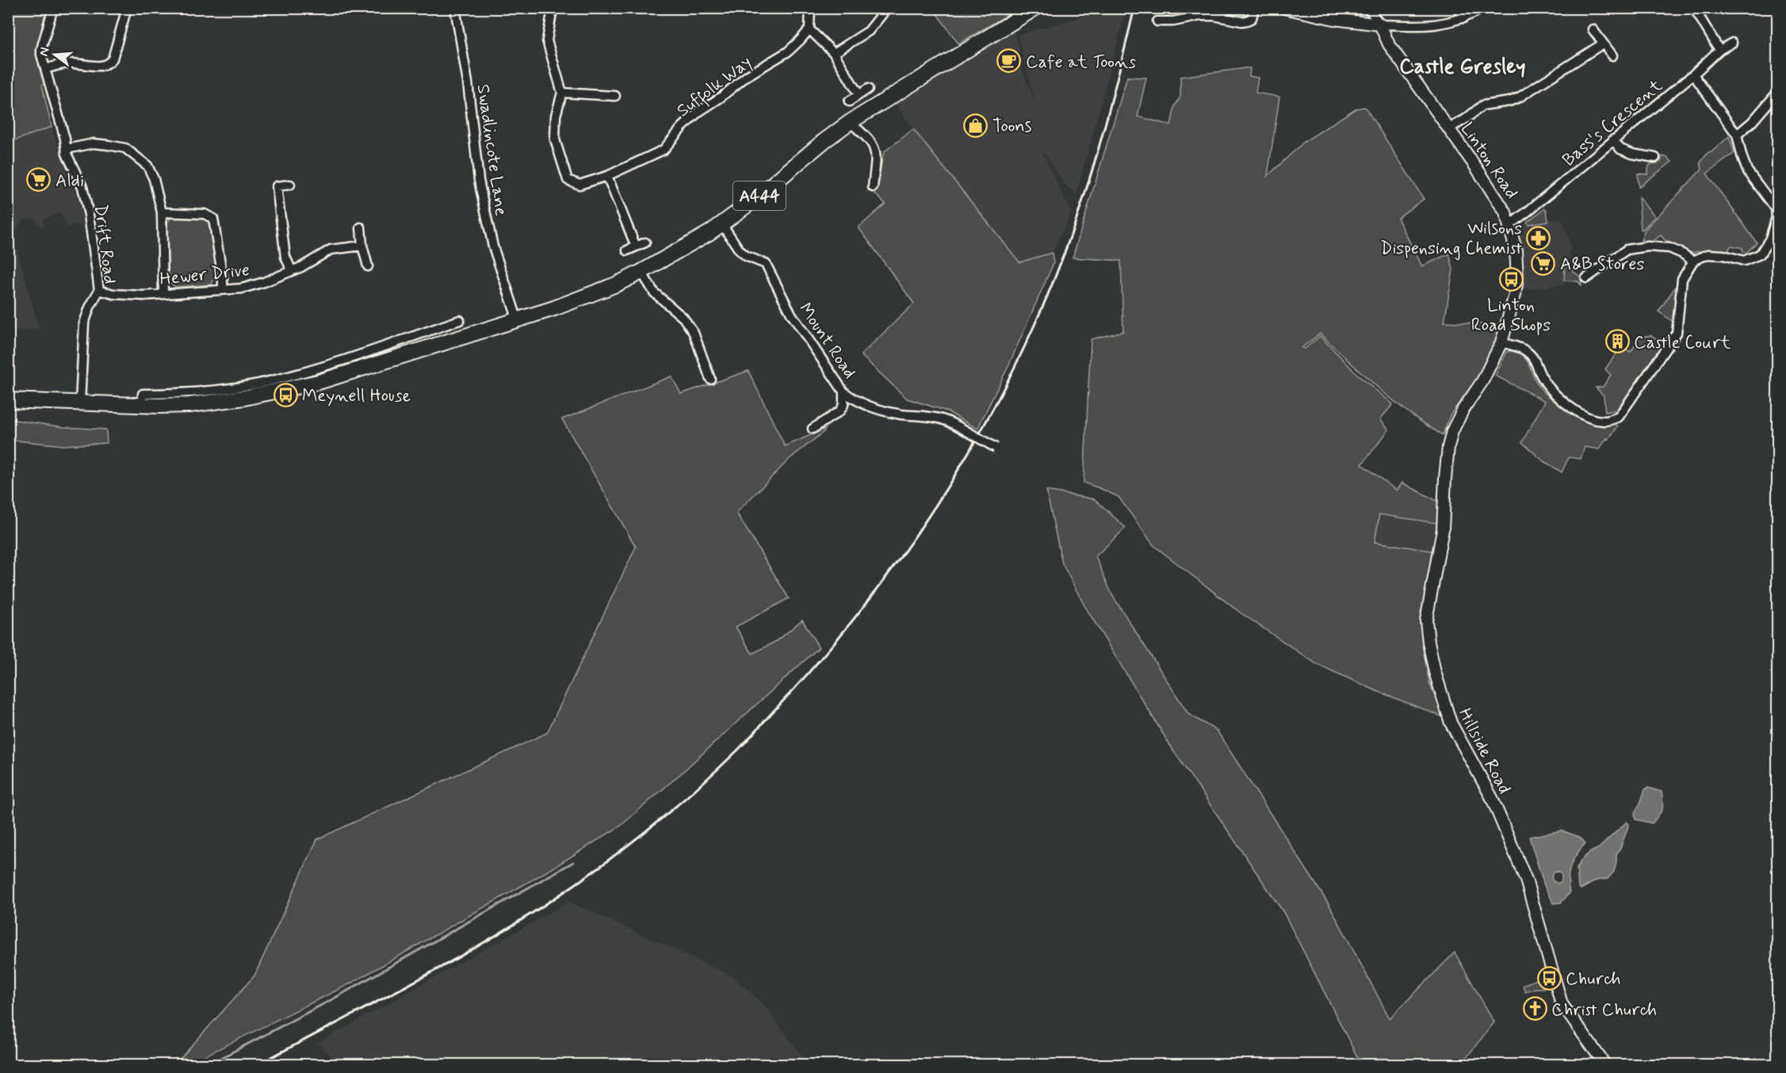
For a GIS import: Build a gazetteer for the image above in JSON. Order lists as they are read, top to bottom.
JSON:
{
  "streets": {
    "highway": ["A444"],
    "street": [
      "Suffolk Way",
      "Bass's Crescent",
      "Swadlincote Lane",
      "Linton Road",
      "Drift Road",
      "Hewer Drive",
      "Mount Road",
      "Hillside Road"
    ]
  },
  "crossings": [
    ["Bass's Crescent", "Linton Road"],
    ["Swadlincote Lane", "A444"],
    ["Linton Road", "Hillside Road"],
    ["A444", "Drift Road"],
    ["A444", "Mount Road"],
    ["Drift Road", "Hewer Drive"]
  ],
  "districts": ["Castle Gresley"],
  "places": {
    "cafe": ["Cafe at Toons"],
    "shop": ["Toons"],
    "supermarket": ["Aldi", "A&B Stores"],
    "pharmacy": ["Wilsons Dispensing Chemist"],
    "bus stop": ["Linton Road Shops", "Meynell House", "Church"],
    "building": ["Castle Court"],
    "church": ["Christ Church"]
  },
  "north": "left"
}
